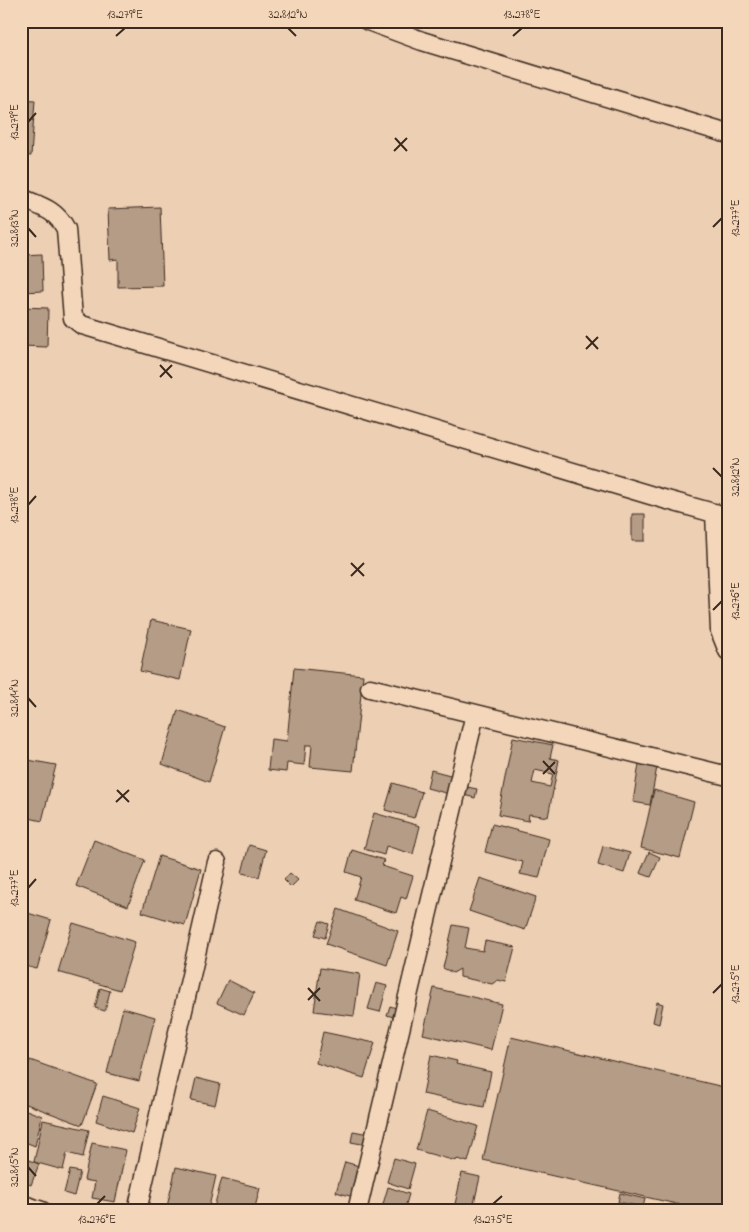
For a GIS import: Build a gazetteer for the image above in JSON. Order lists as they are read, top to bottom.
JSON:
{
  "coordinates": [
    "13.279°E",
    "32.812°N",
    "13.278°E",
    "13.277°E",
    "32.813°N",
    "13.276°E",
    "32.814°N",
    "13.275°E",
    "32.815°N"
  ]
}
